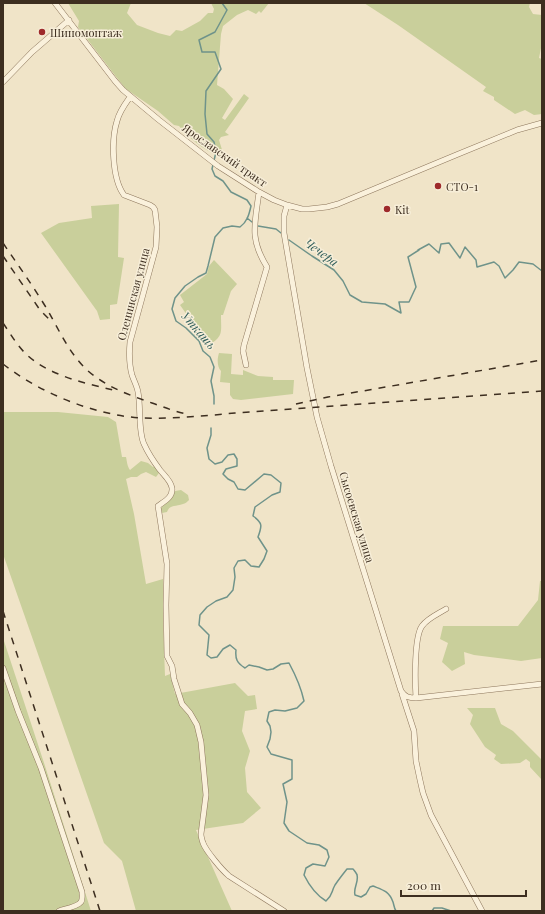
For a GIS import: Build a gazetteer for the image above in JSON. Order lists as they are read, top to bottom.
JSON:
{
  "streets": {
    "street": ["Ярославский тракт", "Оленинская улица", "Сысоевская улица"]
  },
  "crossings": [
    ["Ярославский тракт", "Оленинская улица"],
    ["Ярославский тракт", "Сысоевская улица"]
  ],
  "water": ["Чечера", "Уткашь"],
  "places": ["Шиномонтаж", "СТО-1", "Kit"],
  "scale_bar": "200 m"
}
